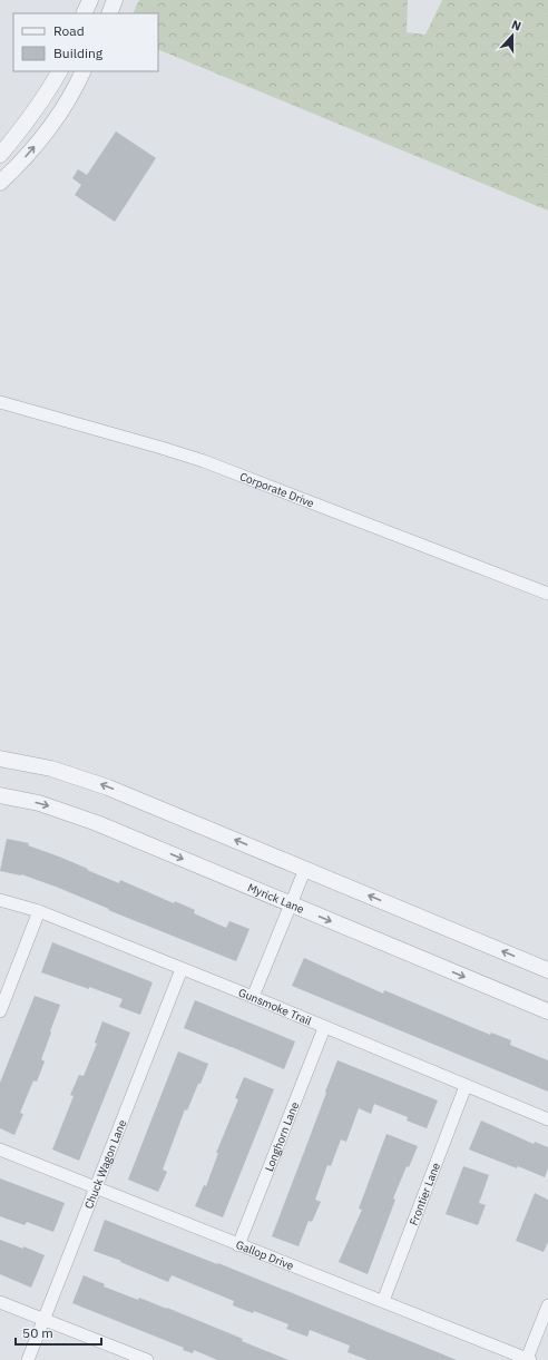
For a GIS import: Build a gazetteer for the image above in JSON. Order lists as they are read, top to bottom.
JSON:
{
  "streets": {
    "street": [
      "Corporate Drive",
      "Myrick Lane",
      "Gunsmoke Trail",
      "Longhorn Lane",
      "Chuck Wagon Lane",
      "Frontier Lane",
      "Gallop Drive"
    ]
  },
  "crossings": [
    ["Gunsmoke Trail", "Longhorn Lane"],
    ["Gunsmoke Trail", "Chuck Wagon Lane"],
    ["Gunsmoke Trail", "Frontier Lane"],
    ["Longhorn Lane", "Gallop Drive"],
    ["Chuck Wagon Lane", "Gallop Drive"],
    ["Frontier Lane", "Gallop Drive"]
  ],
  "legend": ["Road", "Building"],
  "scale_bar": "50 m",
  "north": "top"
}
